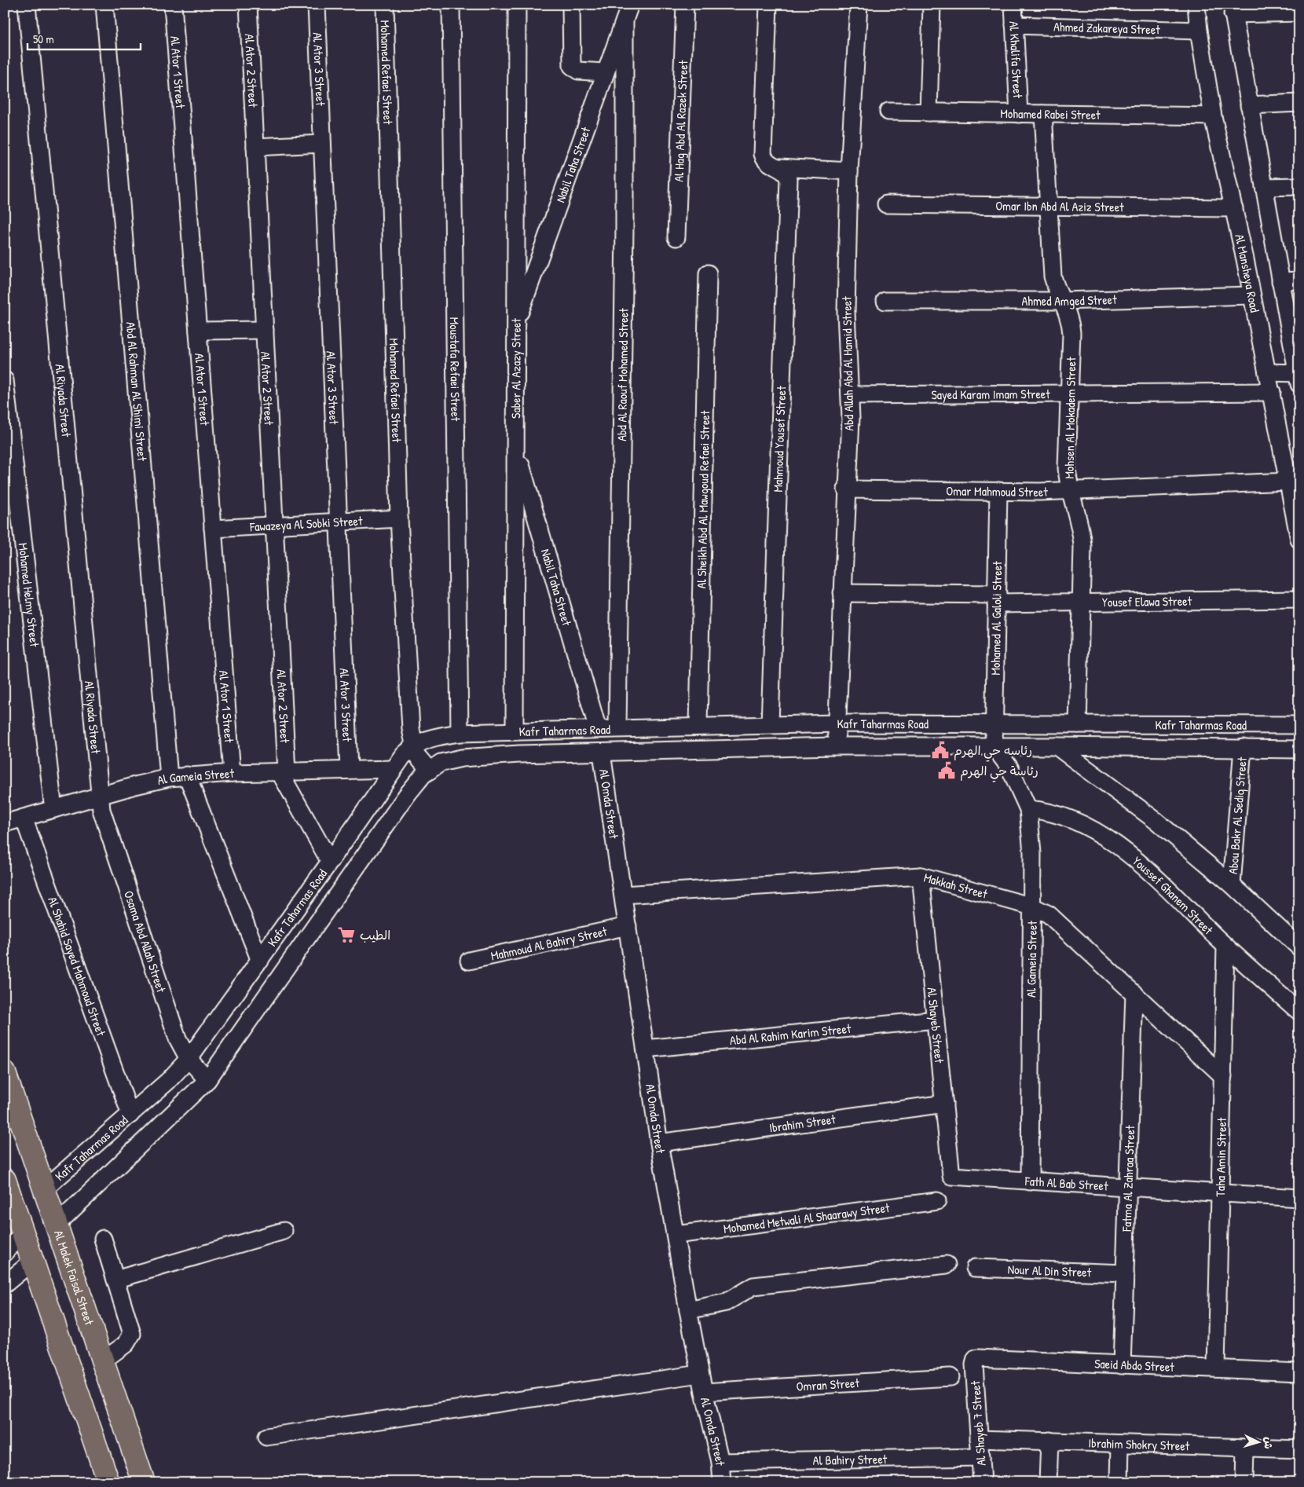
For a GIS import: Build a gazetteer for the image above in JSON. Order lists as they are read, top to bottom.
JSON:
{
  "streets": {
    "main road": ["Al Malek Faisal Street"],
    "street": [
      "Ahmed Zakareya Street",
      "Al Khalifa Street",
      "Al Ator 3 Street",
      "Al Ator 2 Street",
      "Al Ator 1 Street",
      "Mohamed Refaei Street",
      "Mohamed Rabei Street",
      "Al Hag Abd Al Razek Street",
      "Nabil Taha Street",
      "Omar Ibn Abd Al Aziz Street",
      "Al Mansheya Road",
      "Ahmed Amged Street",
      "Abd Allah Abd Al Hamid Street",
      "Saber Al Azazy Street",
      "Moustafa Refaei Street",
      "Abd Al Raouf Mohamed Street",
      "Abd Al Rahman Al Shimi Street",
      "Sayed Karam Imam Street",
      "Al Riyada Street",
      "Mohsen Al Mokadem Street",
      "Mahmoud Yousef Street",
      "Omar Mahmoud Street",
      "Al Sheikh Abd Al Mawgoud Refaei Street",
      "Fawazeya Al Sobki Street",
      "Mohamed Helmy Street",
      "Yousef Elawa Street",
      "Mohamed Al Galoli Street",
      "Kafr Taharmas Road",
      "Al Gameia Street",
      "Al Omda Street",
      "Abou Bakr Al Sediq Street",
      "Makkah Street",
      "Youssef Ghanem Street",
      "Osama Abd Allah Street",
      "Mahmoud Al Bahiry Street",
      "Al Shahid Sayed Mahmoud Street",
      "Al Shayeb Street",
      "Abd Al Rahim Karim Street",
      "Ibrahim Street",
      "Taha Amin Street",
      "Fatma Al Zahraa Street",
      "Fath Al Bab Street",
      "Mohamed Metwali Al Shaarawy Street",
      "Nour Al Din Street",
      "Saeid Abdo Street",
      "Omran Street",
      "Al Shayeb 7 Street",
      "Ibrahim Shokry Street",
      "Al Bahiry Street"
    ]
  },
  "crossings": [
    ["Ahmed Zakareya Street", "Al Khalifa Street"],
    ["Ahmed Zakareya Street", "Al Mansheya Road"],
    ["Al Khalifa Street", "Mohamed Rabei Street"],
    ["Al Ator 3 Street", "Fawazeya Al Sobki Street"],
    ["Al Ator 3 Street", "Al Gameia Street"],
    ["Al Ator 2 Street", "Fawazeya Al Sobki Street"],
    ["Al Ator 2 Street", "Kafr Taharmas Road"],
    ["Al Ator 2 Street", "Al Gameia Street"],
    ["Al Ator 1 Street", "Fawazeya Al Sobki Street"],
    ["Al Ator 1 Street", "Al Gameia Street"],
    ["Mohamed Refaei Street", "Fawazeya Al Sobki Street"],
    ["Mohamed Refaei Street", "Kafr Taharmas Road"],
    ["Mohamed Rabei Street", "Al Mansheya Road"],
    ["Mohamed Rabei Street", "Mohsen Al Mokadem Street"],
    ["Nabil Taha Street", "Saber Al Azazy Street"],
    ["Nabil Taha Street", "Abd Al Raouf Mohamed Street"],
    ["Nabil Taha Street", "Kafr Taharmas Road"],
    ["Omar Ibn Abd Al Aziz Street", "Al Mansheya Road"],
    ["Omar Ibn Abd Al Aziz Street", "Mohsen Al Mokadem Street"],
    ["Al Mansheya Road", "Ahmed Amged Street"],
    ["Al Mansheya Road", "Sayed Karam Imam Street"],
    ["Al Mansheya Road", "Omar Mahmoud Street"],
    ["Ahmed Amged Street", "Mohsen Al Mokadem Street"],
    ["Abd Allah Abd Al Hamid Street", "Sayed Karam Imam Street"],
    ["Abd Allah Abd Al Hamid Street", "Omar Mahmoud Street"],
    ["Abd Allah Abd Al Hamid Street", "Yousef Elawa Street"],
    ["Abd Allah Abd Al Hamid Street", "Kafr Taharmas Road"],
    ["Saber Al Azazy Street", "Kafr Taharmas Road"],
    ["Moustafa Refaei Street", "Kafr Taharmas Road"],
    ["Abd Al Raouf Mohamed Street", "Kafr Taharmas Road"],
    ["Abd Al Rahman Al Shimi Street", "Al Gameia Street"],
    ["Sayed Karam Imam Street", "Mohsen Al Mokadem Street"],
    ["Al Riyada Street", "Al Gameia Street"],
    ["Al Riyada Street", "Osama Abd Allah Street"],
    ["Mohsen Al Mokadem Street", "Omar Mahmoud Street"],
    ["Mohsen Al Mokadem Street", "Yousef Elawa Street"],
    ["Mohsen Al Mokadem Street", "Kafr Taharmas Road"],
    ["Mahmoud Yousef Street", "Kafr Taharmas Road"],
    ["Omar Mahmoud Street", "Mohamed Al Galoli Street"],
    ["Al Sheikh Abd Al Mawgoud Refaei Street", "Kafr Taharmas Road"],
    ["Mohamed Helmy Street", "Al Gameia Street"],
    ["Yousef Elawa Street", "Mohamed Al Galoli Street"],
    ["Mohamed Al Galoli Street", "Kafr Taharmas Road"],
    ["Mohamed Al Galoli Street", "Al Gameia Street"],
    ["Kafr Taharmas Road", "Al Gameia Street"],
    ["Kafr Taharmas Road", "Al Omda Street"],
    ["Kafr Taharmas Road", "Abou Bakr Al Sediq Street"],
    ["Kafr Taharmas Road", "Osama Abd Allah Street"],
    ["Kafr Taharmas Road", "Al Shahid Sayed Mahmoud Street"],
    ["Kafr Taharmas Road", "Al Malek Faisal Street"],
    ["Al Gameia Street", "Makkah Street"],
    ["Al Gameia Street", "Youssef Ghanem Street"],
    ["Al Gameia Street", "Osama Abd Allah Street"],
    ["Al Gameia Street", "Al Shahid Sayed Mahmoud Street"],
    ["Al Gameia Street", "Fath Al Bab Street"],
    ["Al Omda Street", "Makkah Street"],
    ["Al Omda Street", "Mahmoud Al Bahiry Street"],
    ["Al Omda Street", "Abd Al Rahim Karim Street"],
    ["Al Omda Street", "Ibrahim Street"],
    ["Al Omda Street", "Mohamed Metwali Al Shaarawy Street"],
    ["Al Omda Street", "Omran Street"],
    ["Al Omda Street", "Al Bahiry Street"],
    ["Makkah Street", "Al Shayeb Street"],
    ["Makkah Street", "Taha Amin Street"],
    ["Makkah Street", "Fatma Al Zahraa Street"],
    ["Youssef Ghanem Street", "Taha Amin Street"],
    ["Al Shayeb Street", "Abd Al Rahim Karim Street"],
    ["Al Shayeb Street", "Ibrahim Street"],
    ["Al Shayeb Street", "Fath Al Bab Street"],
    ["Taha Amin Street", "Fath Al Bab Street"],
    ["Taha Amin Street", "Saeid Abdo Street"],
    ["Fatma Al Zahraa Street", "Fath Al Bab Street"],
    ["Fatma Al Zahraa Street", "Nour Al Din Street"],
    ["Fatma Al Zahraa Street", "Saeid Abdo Street"],
    ["Saeid Abdo Street", "Al Shayeb 7 Street"],
    ["Al Shayeb 7 Street", "Ibrahim Shokry Street"],
    ["Al Shayeb 7 Street", "Al Bahiry Street"]
  ],
  "places": {
    "public building": ["رئاسه حي الهرم", "رئاسة حي الهرم"],
    "supermarket": ["الطيب"]
  },
  "scale_bar": "50 m",
  "north": "right"
}
